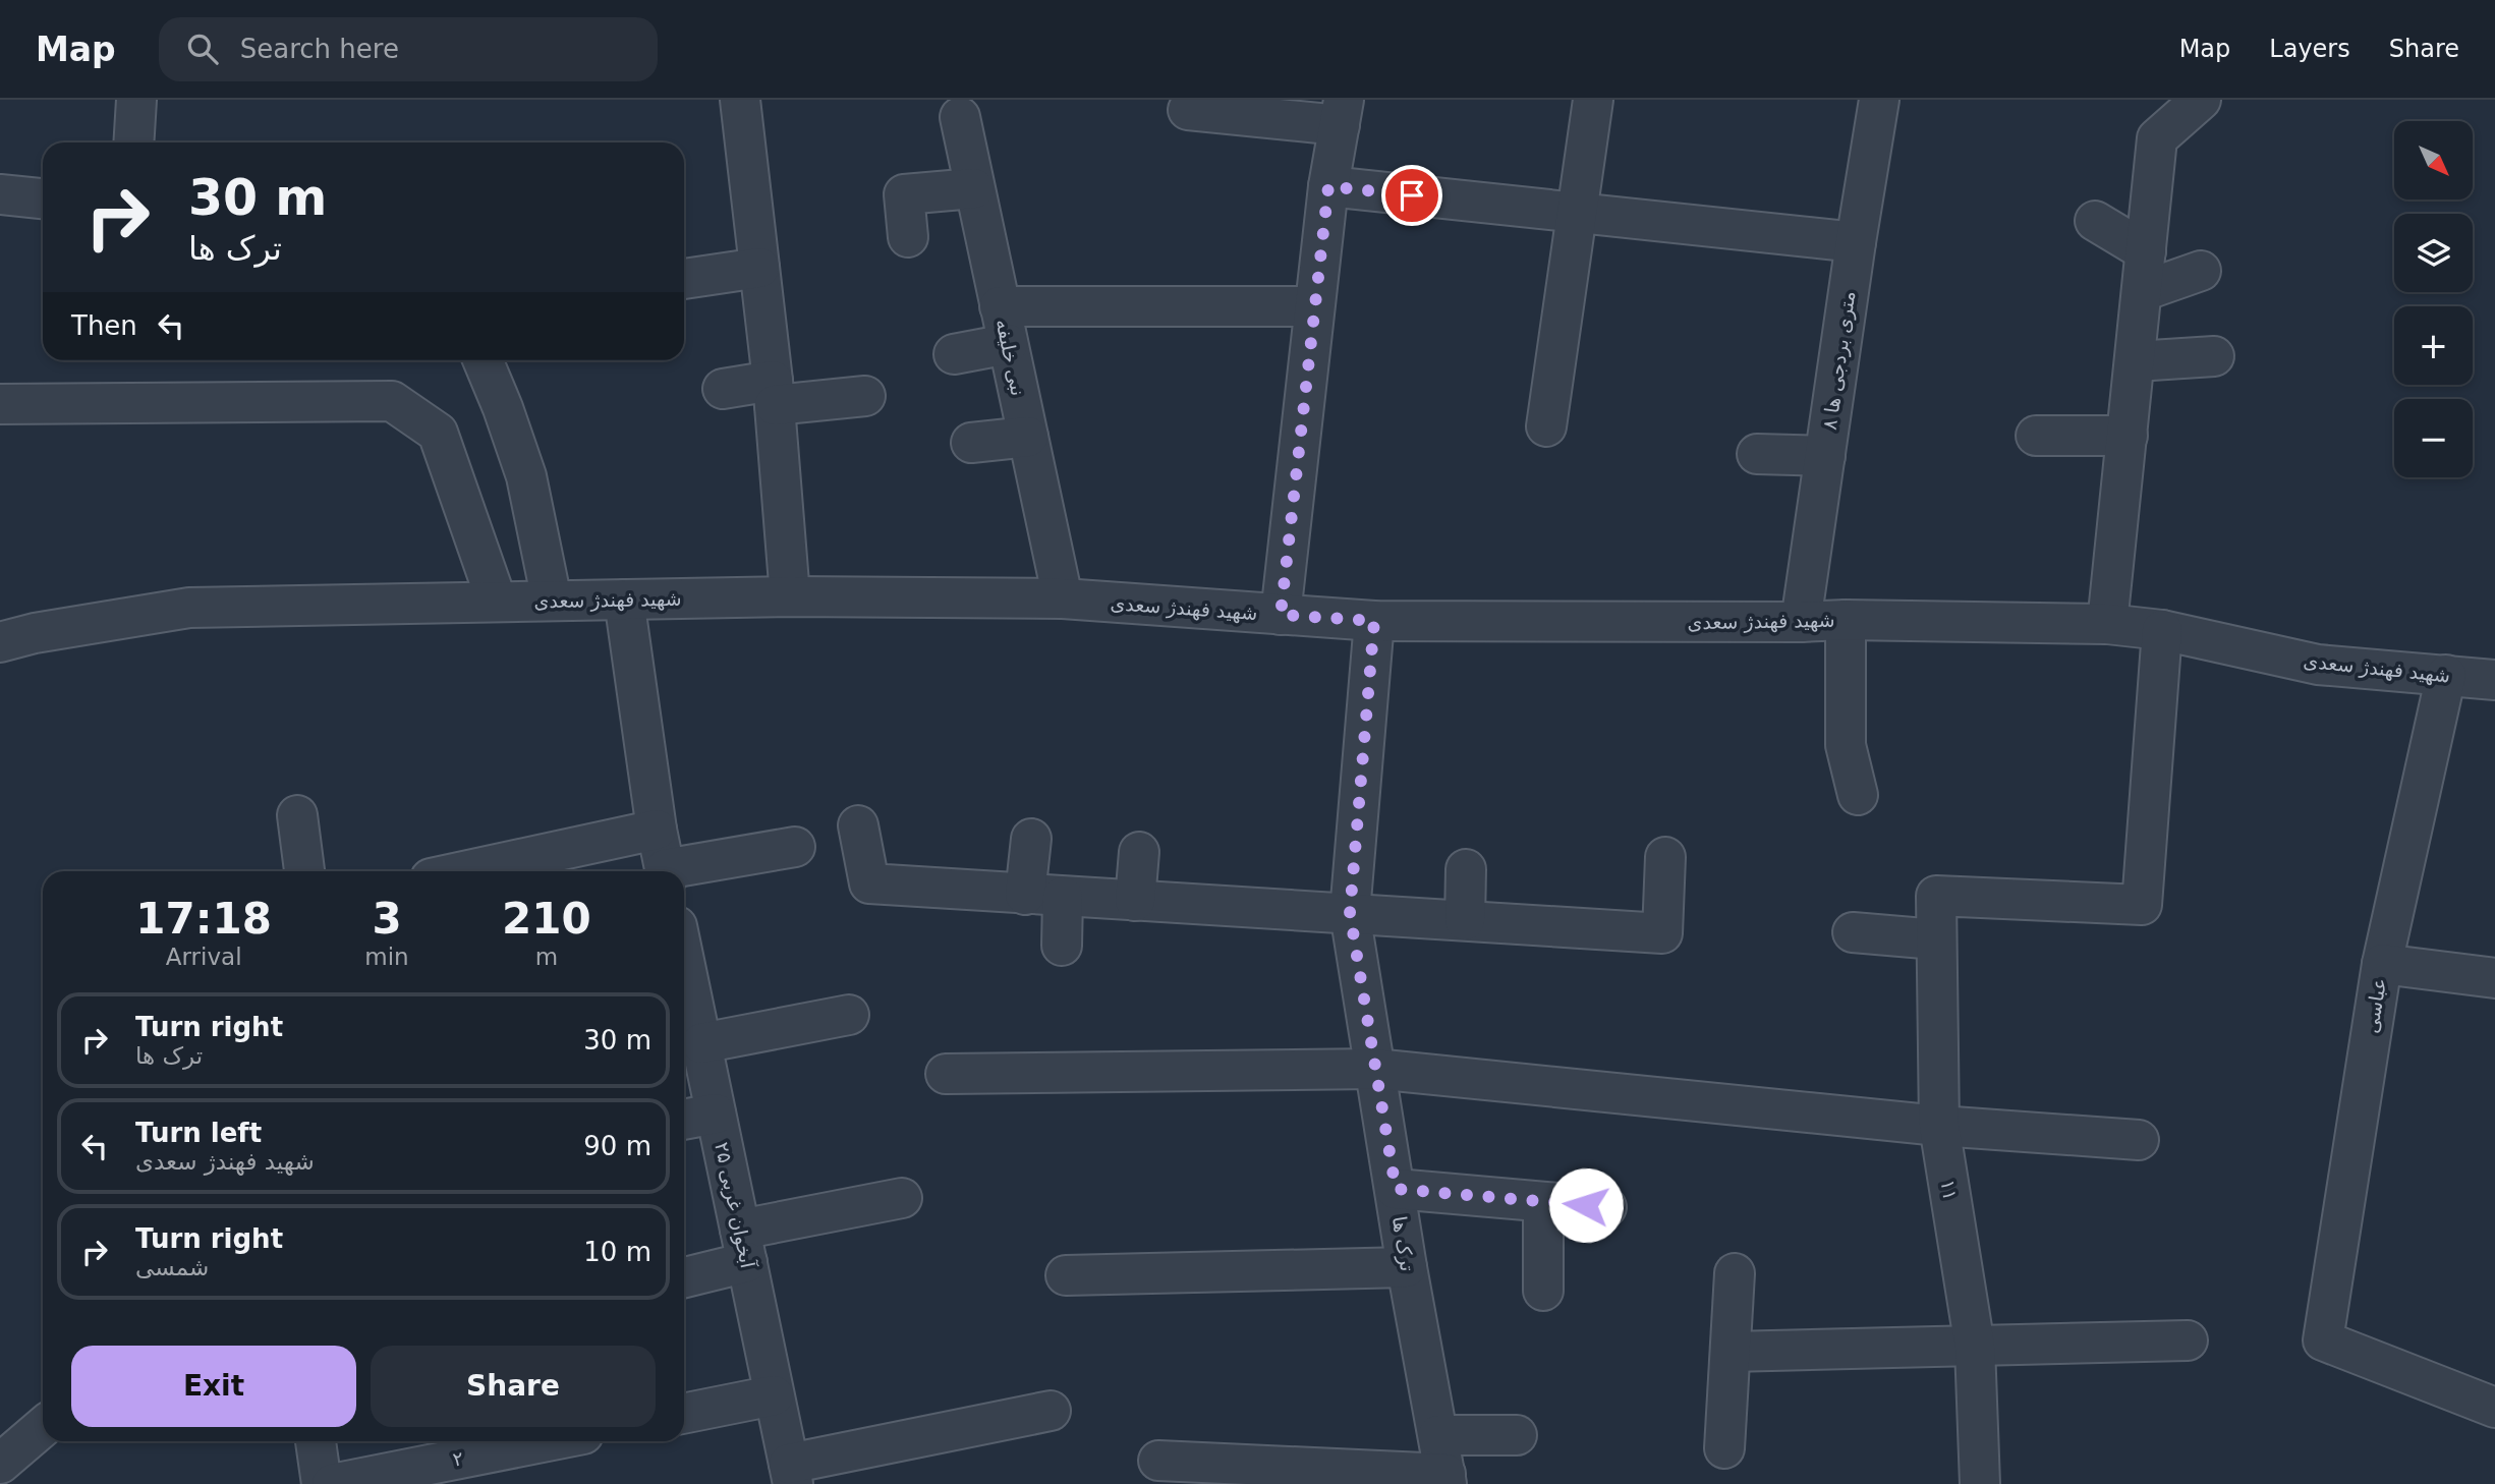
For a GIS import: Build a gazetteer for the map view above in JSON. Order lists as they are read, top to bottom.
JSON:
{
  "streets": {
    "street": [
      "نبی خلیفه",
      "۸ متری بردجی ها",
      "شهید فهندژ سعدی",
      "عباسی",
      "۱۱",
      "آبخوان غربی ۲۵",
      "ترک ها",
      "۲"
    ]
  },
  "crossings": [
    ["نبی خلیفه", "شهید فهندژ سعدی"],
    ["۸ متری بردجی ها", "شهید فهندژ سعدی"],
    ["شهید فهندژ سعدی", "عباسی"],
    ["شهید فهندژ سعدی", "۱۱"],
    ["شهید فهندژ سعدی", "ترک ها"]
  ],
  "north": "bottom right",
  "page": {
    "header": "Map",
    "search": "Search here",
    "nav": ["Map", "Layers", "Share"],
    "map_buttons": ["+", "−"],
    "turn": ["30 m", "ترک ها"],
    "then": "Then",
    "eta": [
      "17:18",
      "Arrival",
      "3",
      "min",
      "210",
      "m"
    ],
    "list": [
      {
        "name": "Turn right",
        "note": "ترک ها",
        "value": "30 m"
      },
      {
        "name": "Turn left",
        "note": "شهید فهندژ سعدی",
        "value": "90 m"
      },
      {
        "name": "Turn right",
        "note": "شمسی",
        "value": "10 m"
      }
    ],
    "buttons": ["Exit", "Share"]
  }
}
